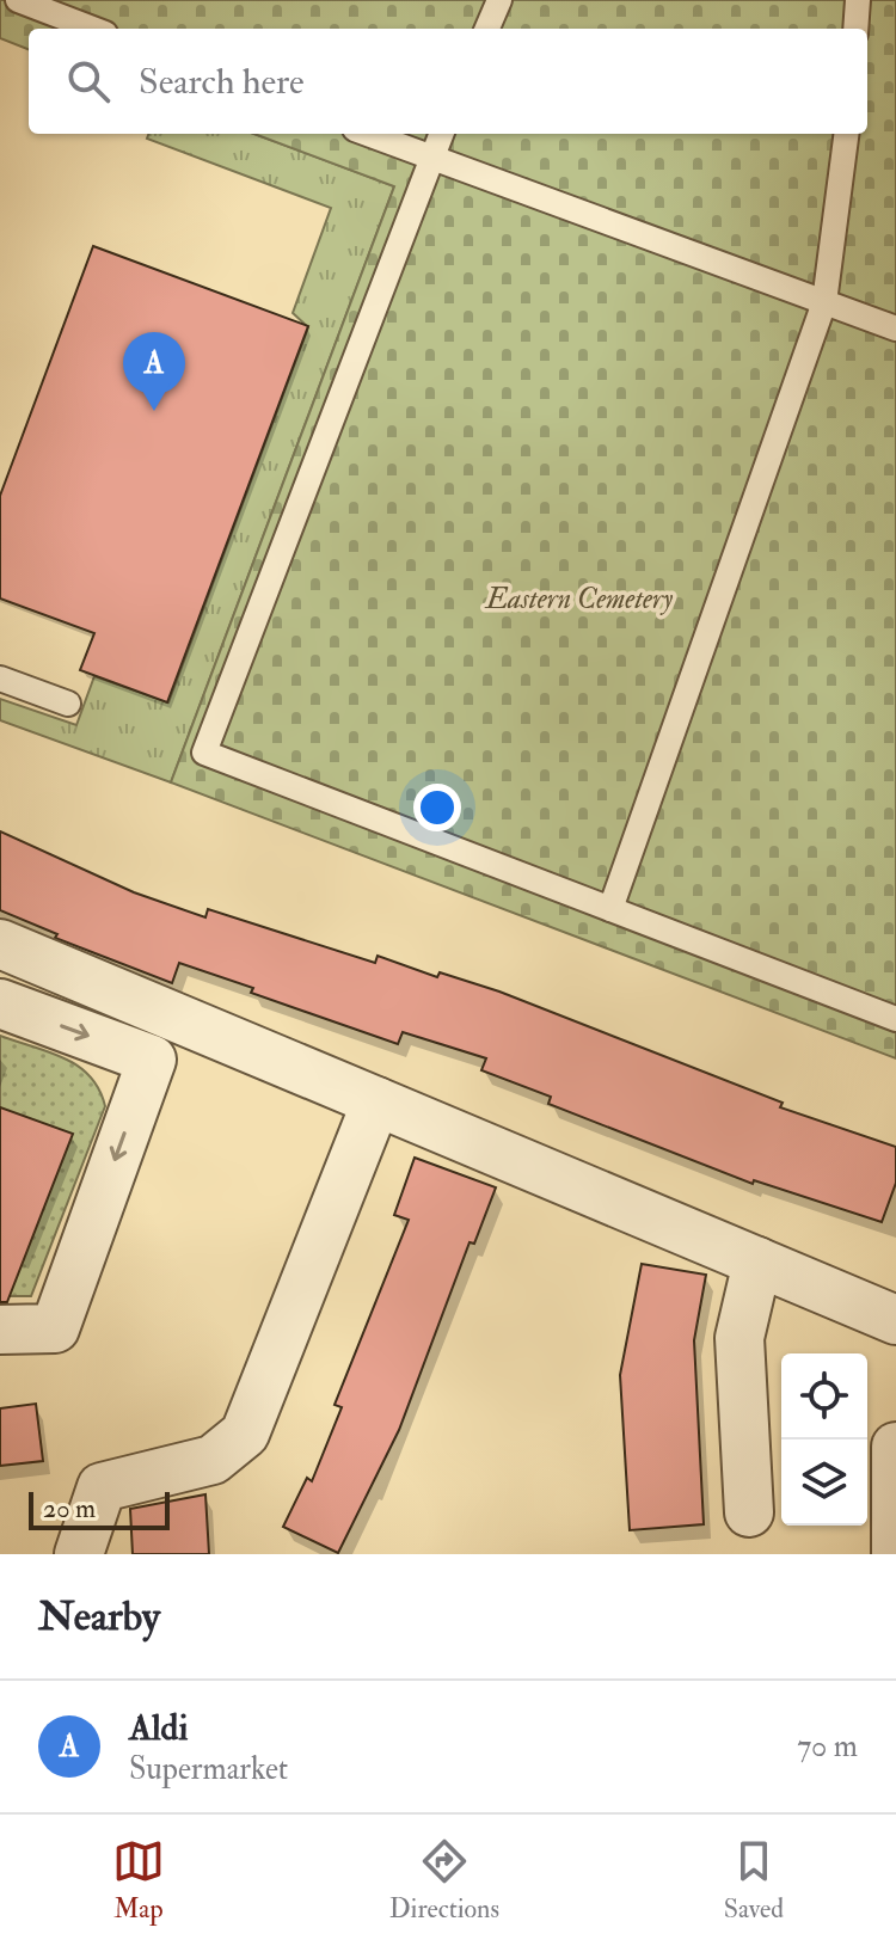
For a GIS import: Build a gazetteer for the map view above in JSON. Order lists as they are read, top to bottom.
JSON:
{
  "parks": ["Eastern Cemetery"],
  "scale_bar": "20 m",
  "page": {
    "search": "Search here",
    "pins": "A",
    "scale": "20 m",
    "heading": "Nearby",
    "list": [
      {
        "mark": "A",
        "name": "Aldi",
        "note": "Supermarket",
        "value": "70 m"
      }
    ],
    "nav": ["Map", "Directions", "Saved"]
  }
}
